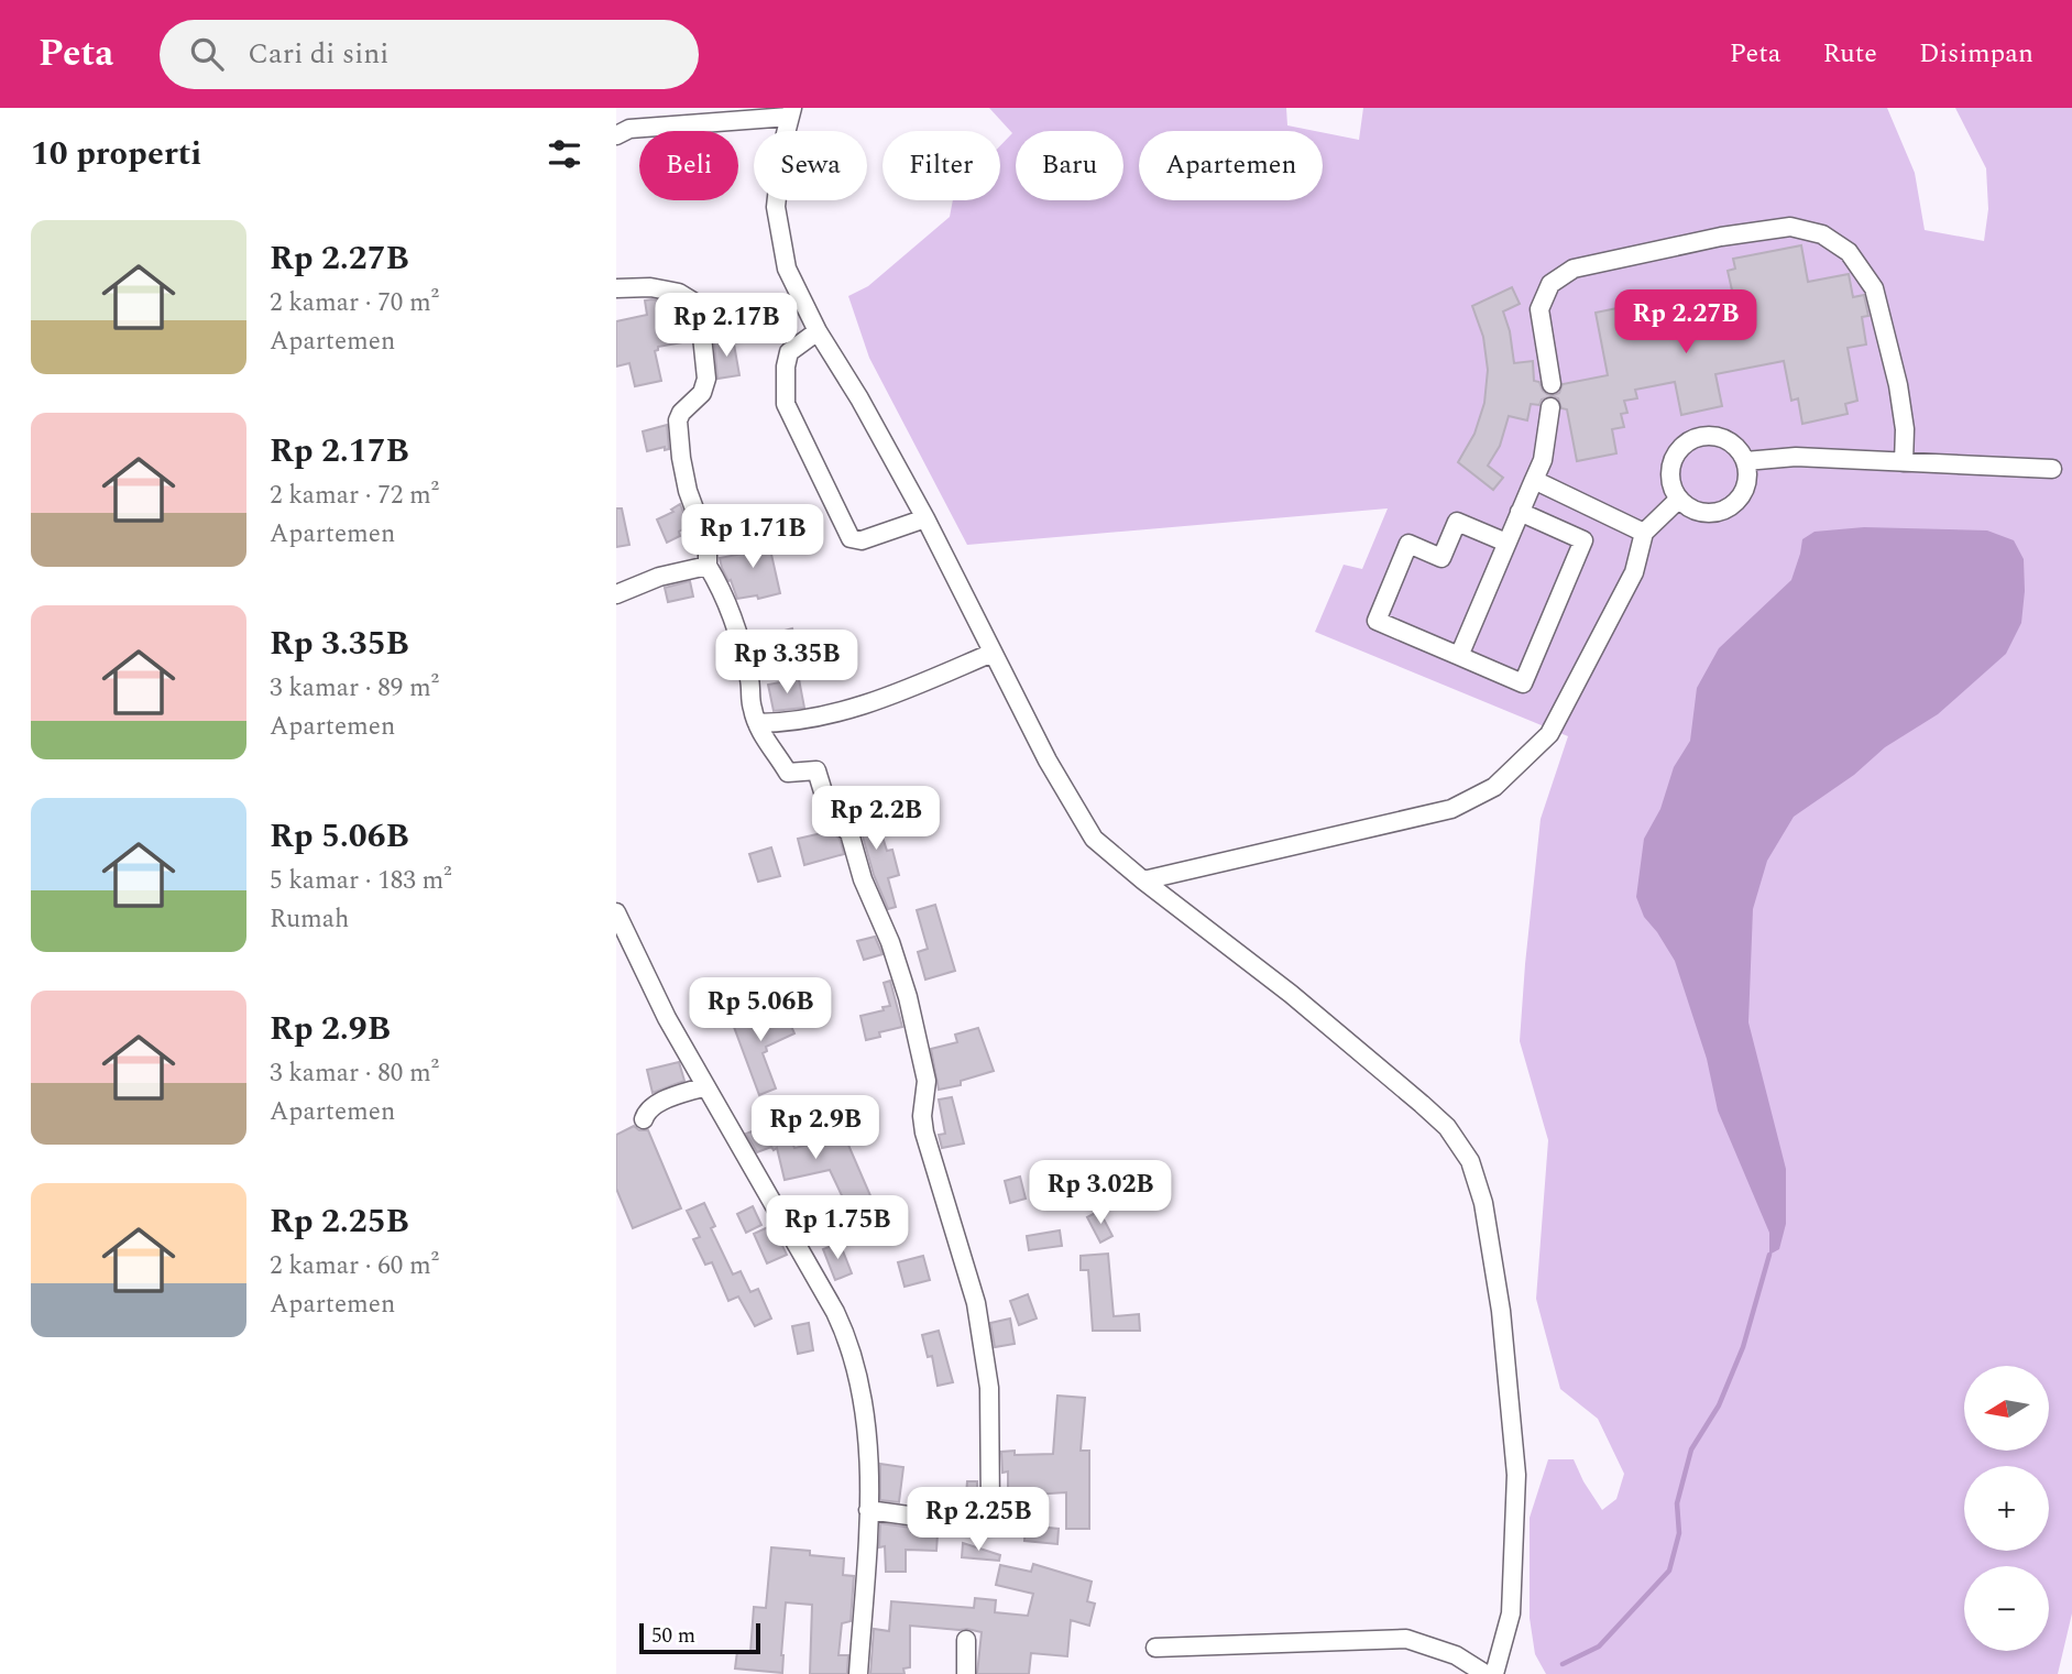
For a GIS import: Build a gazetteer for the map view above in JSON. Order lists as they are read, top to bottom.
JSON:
{
  "scale_bar": "50 m",
  "north": "left",
  "page": {
    "header": "Peta",
    "search": "Cari di sini",
    "nav": ["Peta", "Rute", "Disimpan"],
    "heading": "10 properti",
    "chip": [
      "Beli",
      "Sewa",
      "Filter",
      "Baru",
      "Apartemen"
    ],
    "list": [
      {
        "name": "Rp 2.27B",
        "note": "2 kamar · 70 m² · Apartemen"
      },
      {
        "name": "Rp 2.17B",
        "note": "2 kamar · 72 m² · Apartemen"
      },
      {
        "name": "Rp 3.35B",
        "note": "3 kamar · 89 m² · Apartemen"
      },
      {
        "name": "Rp 5.06B",
        "note": "5 kamar · 183 m² · Rumah"
      },
      {
        "name": "Rp 2.9B",
        "note": "3 kamar · 80 m² · Apartemen"
      },
      {
        "name": "Rp 2.25B",
        "note": "2 kamar · 60 m² · Apartemen"
      }
    ],
    "price": [
      "Rp 2.27B",
      "Rp 2.17B",
      "Rp 1.71B",
      "Rp 3.35B",
      "Rp 2.2B",
      "Rp 5.06B",
      "Rp 2.9B",
      "Rp 3.02B",
      "Rp 1.75B",
      "Rp 2.25B"
    ],
    "map_buttons": ["+", "−"],
    "scale": "50 m"
  }
}
